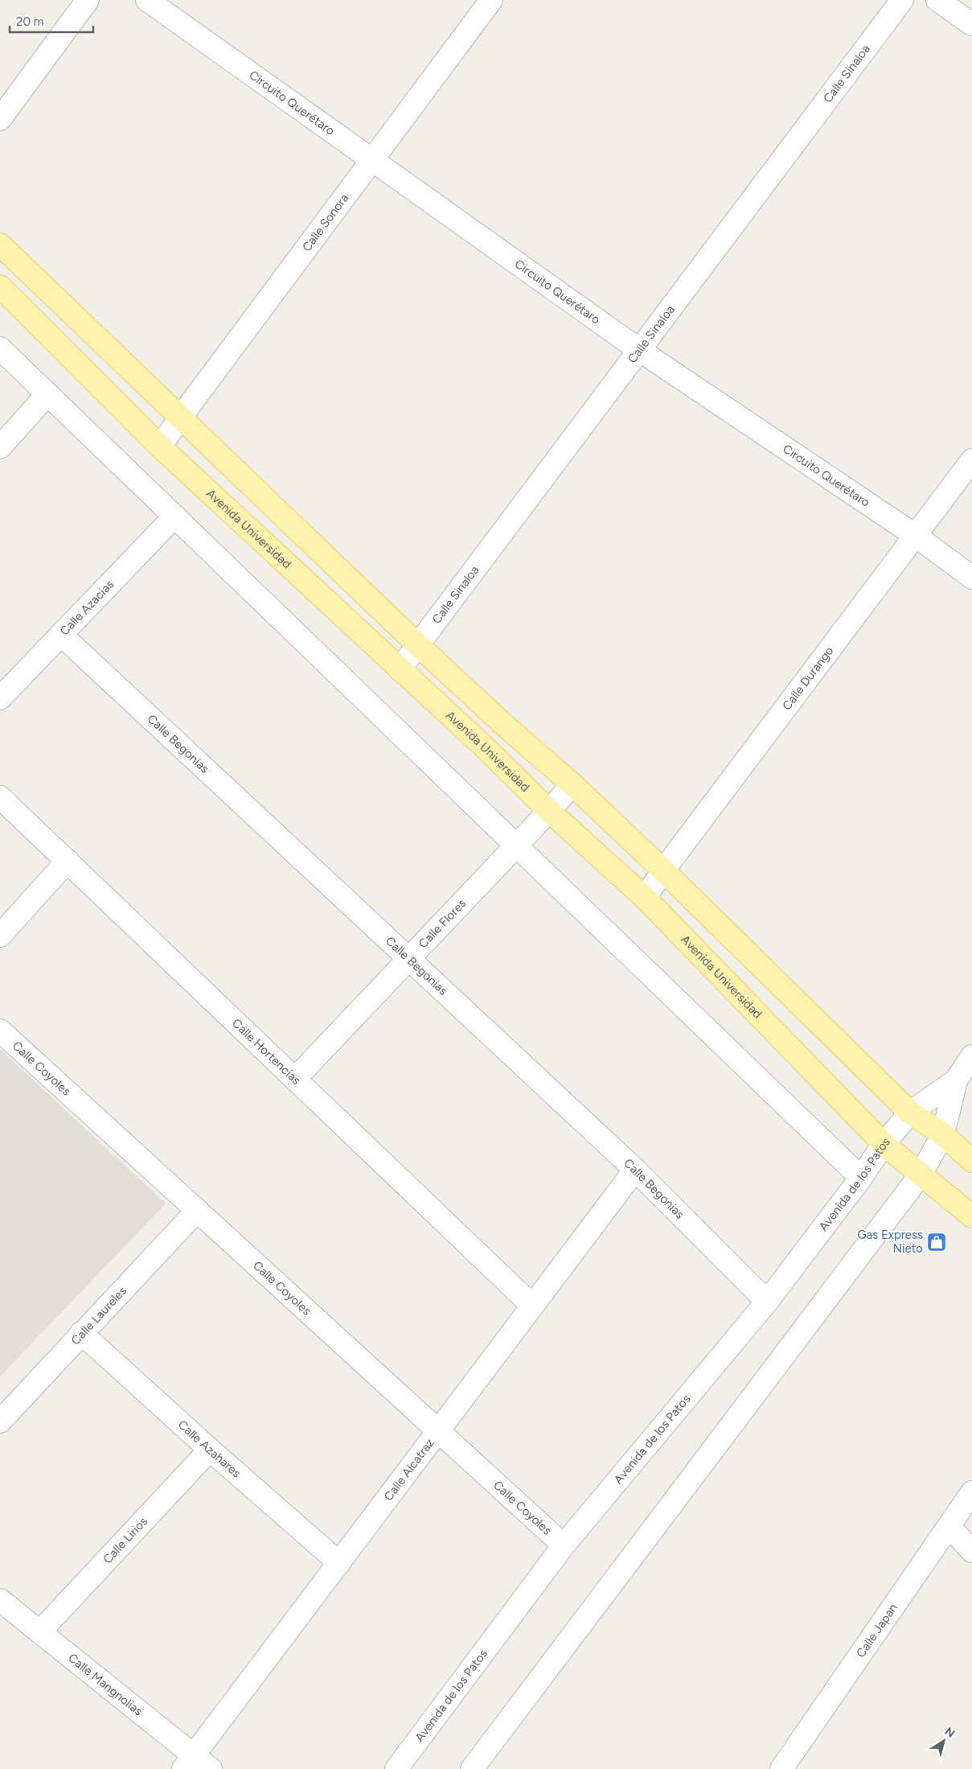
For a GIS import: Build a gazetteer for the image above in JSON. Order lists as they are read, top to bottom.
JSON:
{
  "streets": {
    "main road": ["Avenida Universidad"],
    "street": [
      "Calle Sinaloa",
      "Circuito Querétaro",
      "Calle Sonora",
      "Calle Azacias",
      "Calle Durango",
      "Calle Begonias",
      "Calle Flores",
      "Calle Hortencias",
      "Calle Coyoles",
      "Avenida de los Patos",
      "Calle Laureles",
      "Calle Azahares",
      "Calle Alcatraz",
      "Calle Lirios",
      "Calle Japan",
      "Calle Mangnolias"
    ]
  },
  "crossings": [
    ["Calle Sinaloa", "Circuito Querétaro"],
    ["Calle Sinaloa", "Avenida Universidad"],
    ["Circuito Querétaro", "Calle Sonora"],
    ["Circuito Querétaro", "Calle Durango"],
    ["Calle Sonora", "Avenida Universidad"],
    ["Avenida Universidad", "Calle Durango"],
    ["Avenida Universidad", "Calle Flores"],
    ["Avenida Universidad", "Avenida de los Patos"],
    ["Calle Azacias", "Calle Begonias"],
    ["Calle Begonias", "Calle Flores"],
    ["Calle Begonias", "Avenida de los Patos"],
    ["Calle Begonias", "Calle Alcatraz"],
    ["Calle Flores", "Calle Hortencias"],
    ["Calle Hortencias", "Calle Alcatraz"],
    ["Calle Coyoles", "Avenida de los Patos"],
    ["Calle Coyoles", "Calle Laureles"],
    ["Calle Coyoles", "Calle Alcatraz"],
    ["Calle Laureles", "Calle Azahares"],
    ["Calle Azahares", "Calle Alcatraz"],
    ["Calle Azahares", "Calle Lirios"],
    ["Calle Alcatraz", "Calle Mangnolias"],
    ["Calle Lirios", "Calle Mangnolias"]
  ],
  "places": {
    "shop": ["Gas Express Nieto"]
  },
  "scale_bar": "20 m",
  "north": "top right"
}
